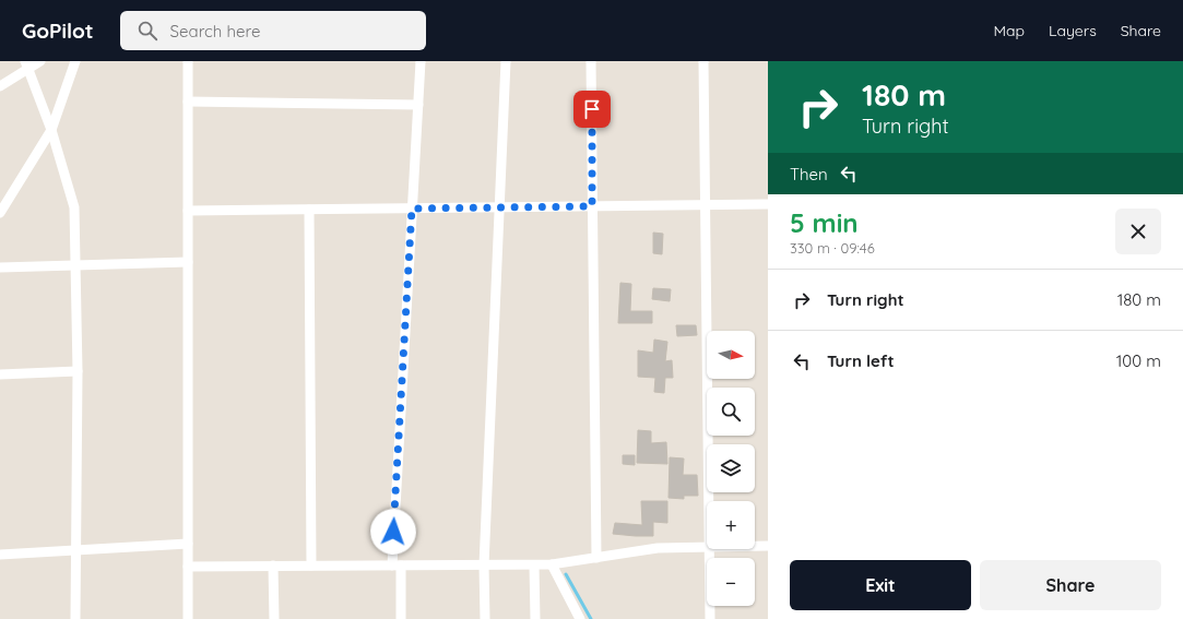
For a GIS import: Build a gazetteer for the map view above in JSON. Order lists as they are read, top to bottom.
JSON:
{
  "north": "right",
  "page": {
    "header": "GoPilot",
    "search": "Search here",
    "nav": ["Map", "Layers", "Share"],
    "turn": ["180 m", "Turn right"],
    "then": "Then",
    "heading": ["5 min", "330 m · 09:46"],
    "list": [
      {
        "name": "Turn right",
        "value": "180 m"
      },
      {
        "name": "Turn left",
        "value": "100 m"
      }
    ],
    "map_buttons": ["+", "−"],
    "buttons": ["Exit", "Share"]
  }
}
